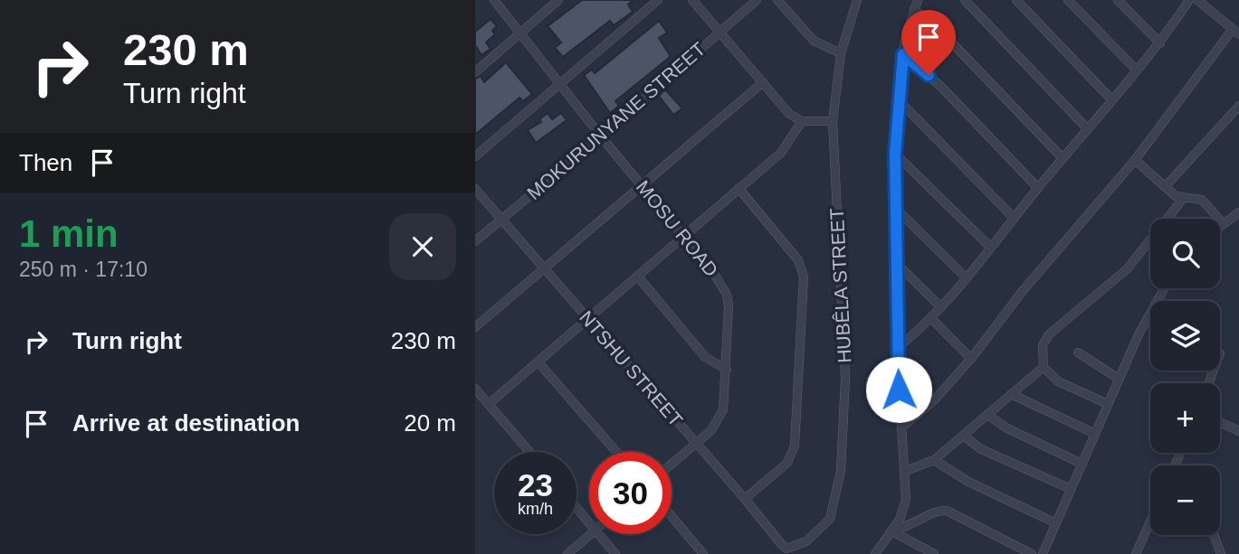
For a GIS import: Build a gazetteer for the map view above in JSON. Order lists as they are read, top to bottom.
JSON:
{
  "streets": {
    "street": [
      "MOKURUNYANE STREET",
      "MOSU ROAD",
      "HUBÊLA STREET",
      "NTSHU STREET"
    ]
  },
  "crossings": [
    ["MOKURUNYANE STREET", "MOSU ROAD"],
    ["MOKURUNYANE STREET", "NTSHU STREET"],
    ["MOSU ROAD", "NTSHU STREET"],
    ["HUBÊLA STREET", "NTSHU STREET"]
  ],
  "page": {
    "turn": ["230 m", "Turn right"],
    "then": "Then",
    "heading": ["1 min", "250 m · 17:10"],
    "map_buttons": ["+", "−"],
    "list": [
      {
        "name": "Turn right",
        "value": "230 m"
      },
      {
        "name": "Arrive at destination",
        "value": "20 m"
      }
    ],
    "speed": "23 km/h",
    "limit": "30"
  }
}
